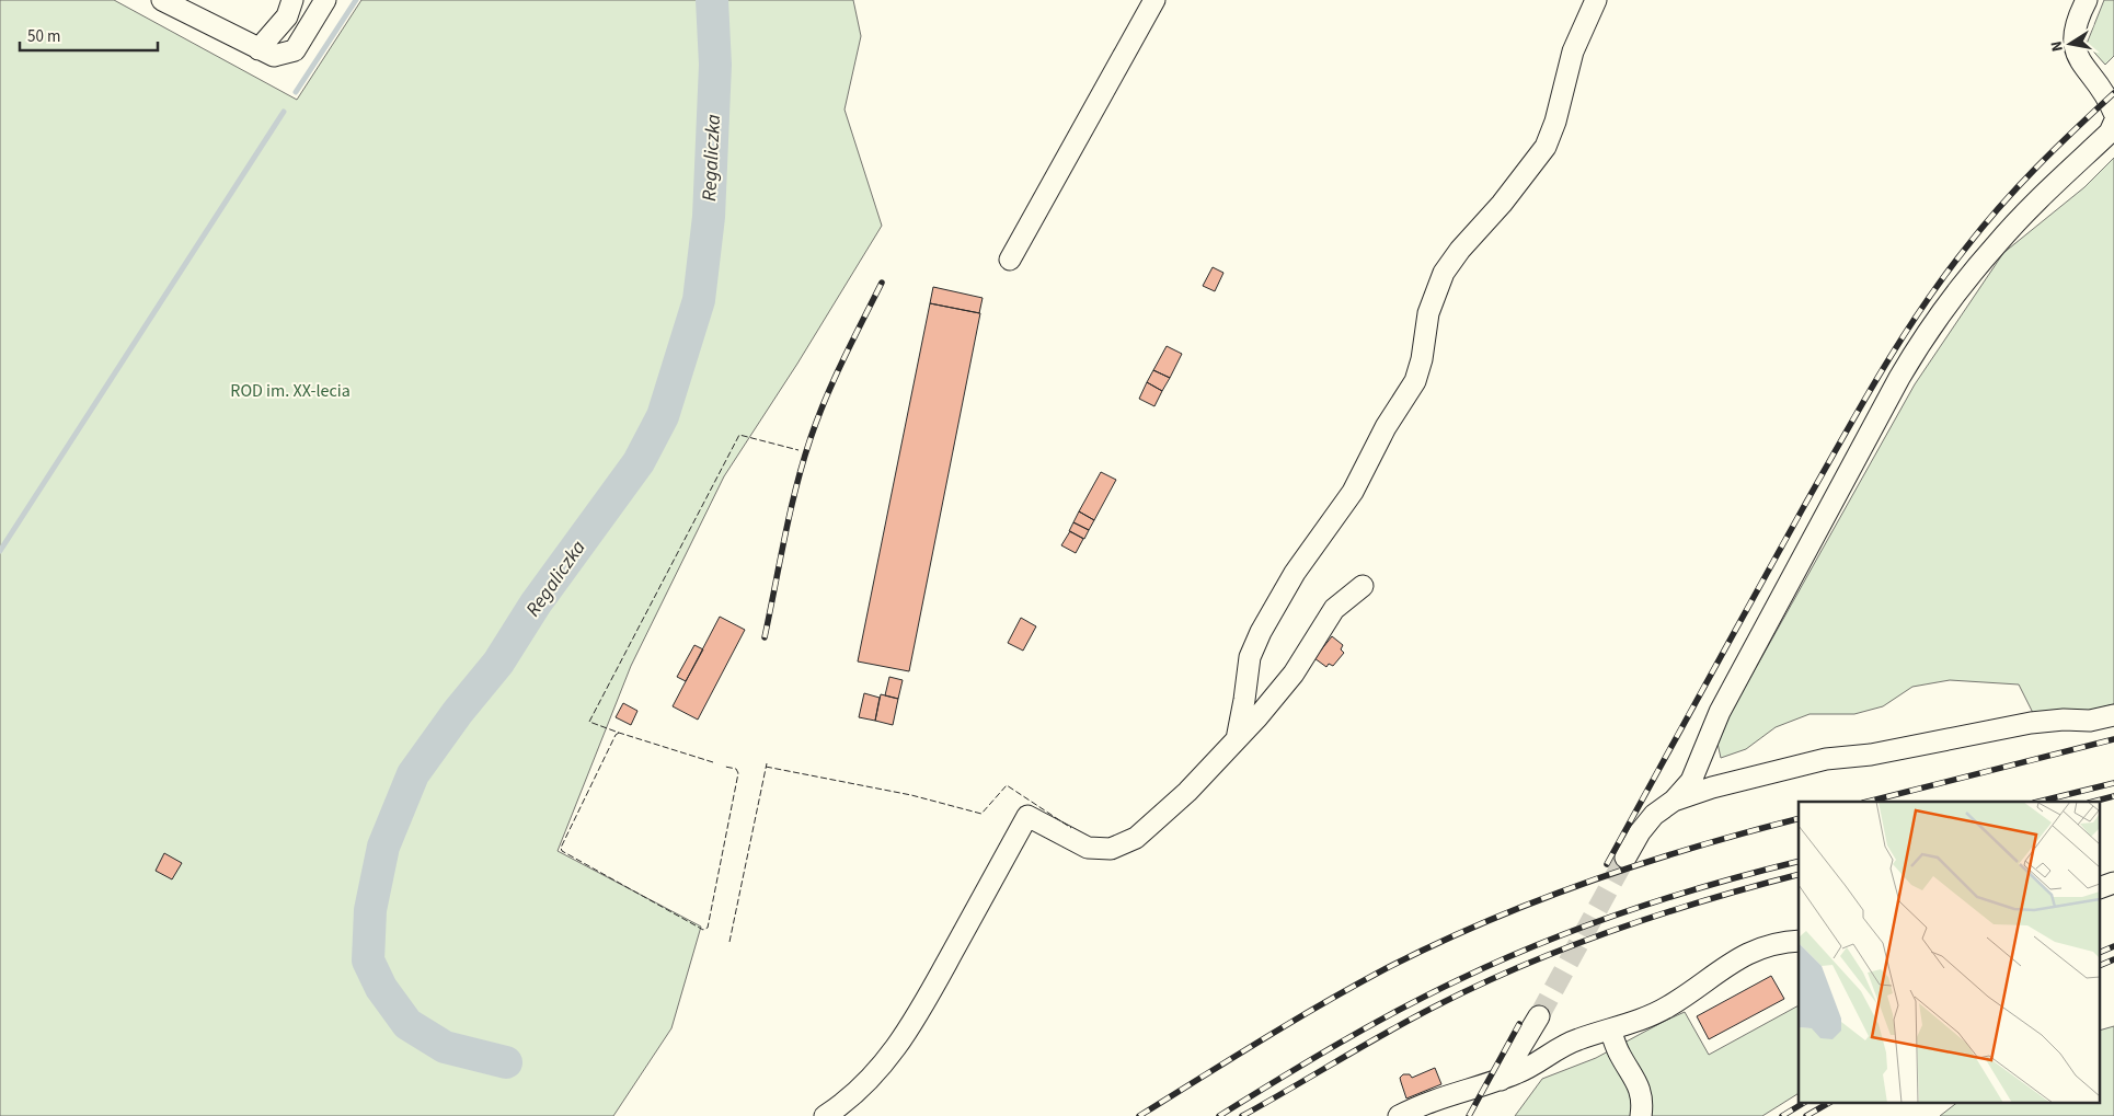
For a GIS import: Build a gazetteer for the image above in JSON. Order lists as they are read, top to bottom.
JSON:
{
  "water": ["Regaliczka"],
  "parks": ["ROD im. XX-lecia"],
  "scale_bar": "50 m",
  "north": "left"
}
